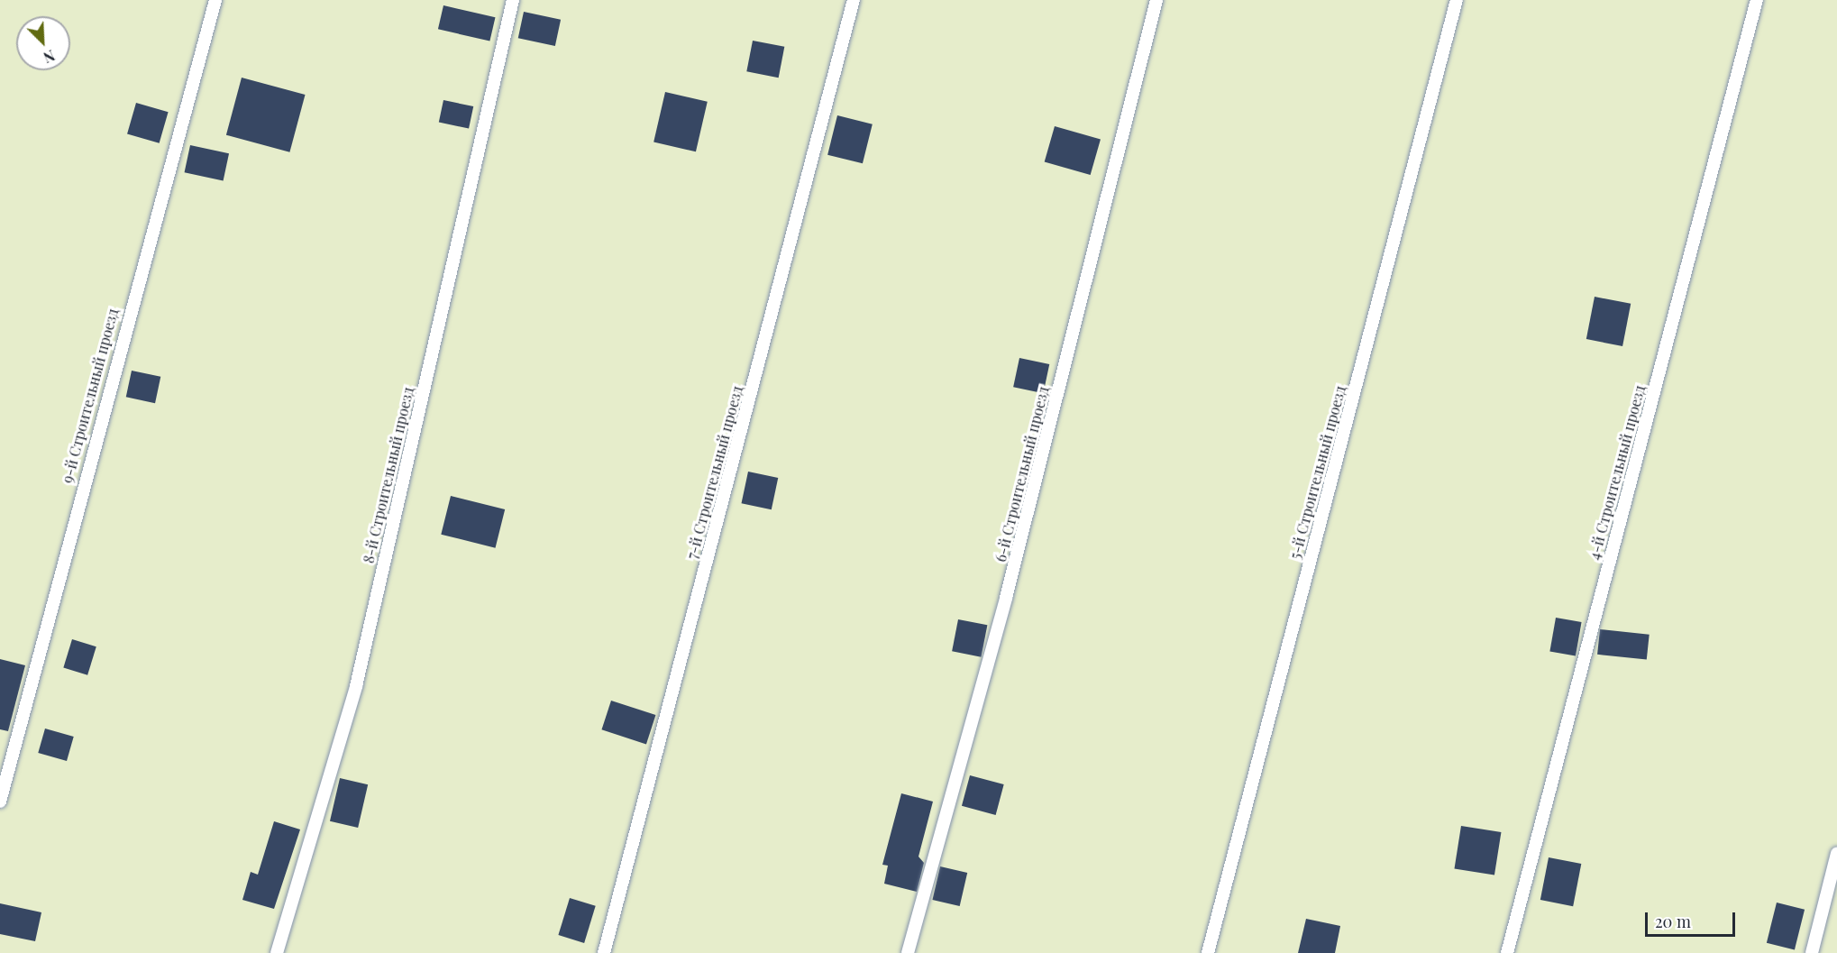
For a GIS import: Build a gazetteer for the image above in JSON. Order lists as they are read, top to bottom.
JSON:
{
  "streets": {
    "lane": [
      "9-й Строительный проезд",
      "7-й Строительный проезд",
      "5-й Строительный проезд",
      "4-й Строительный проезд",
      "6-й Строительный проезд",
      "8-й Строительный проезд"
    ]
  },
  "scale_bar": "20 m",
  "north": "bottom right"
}
